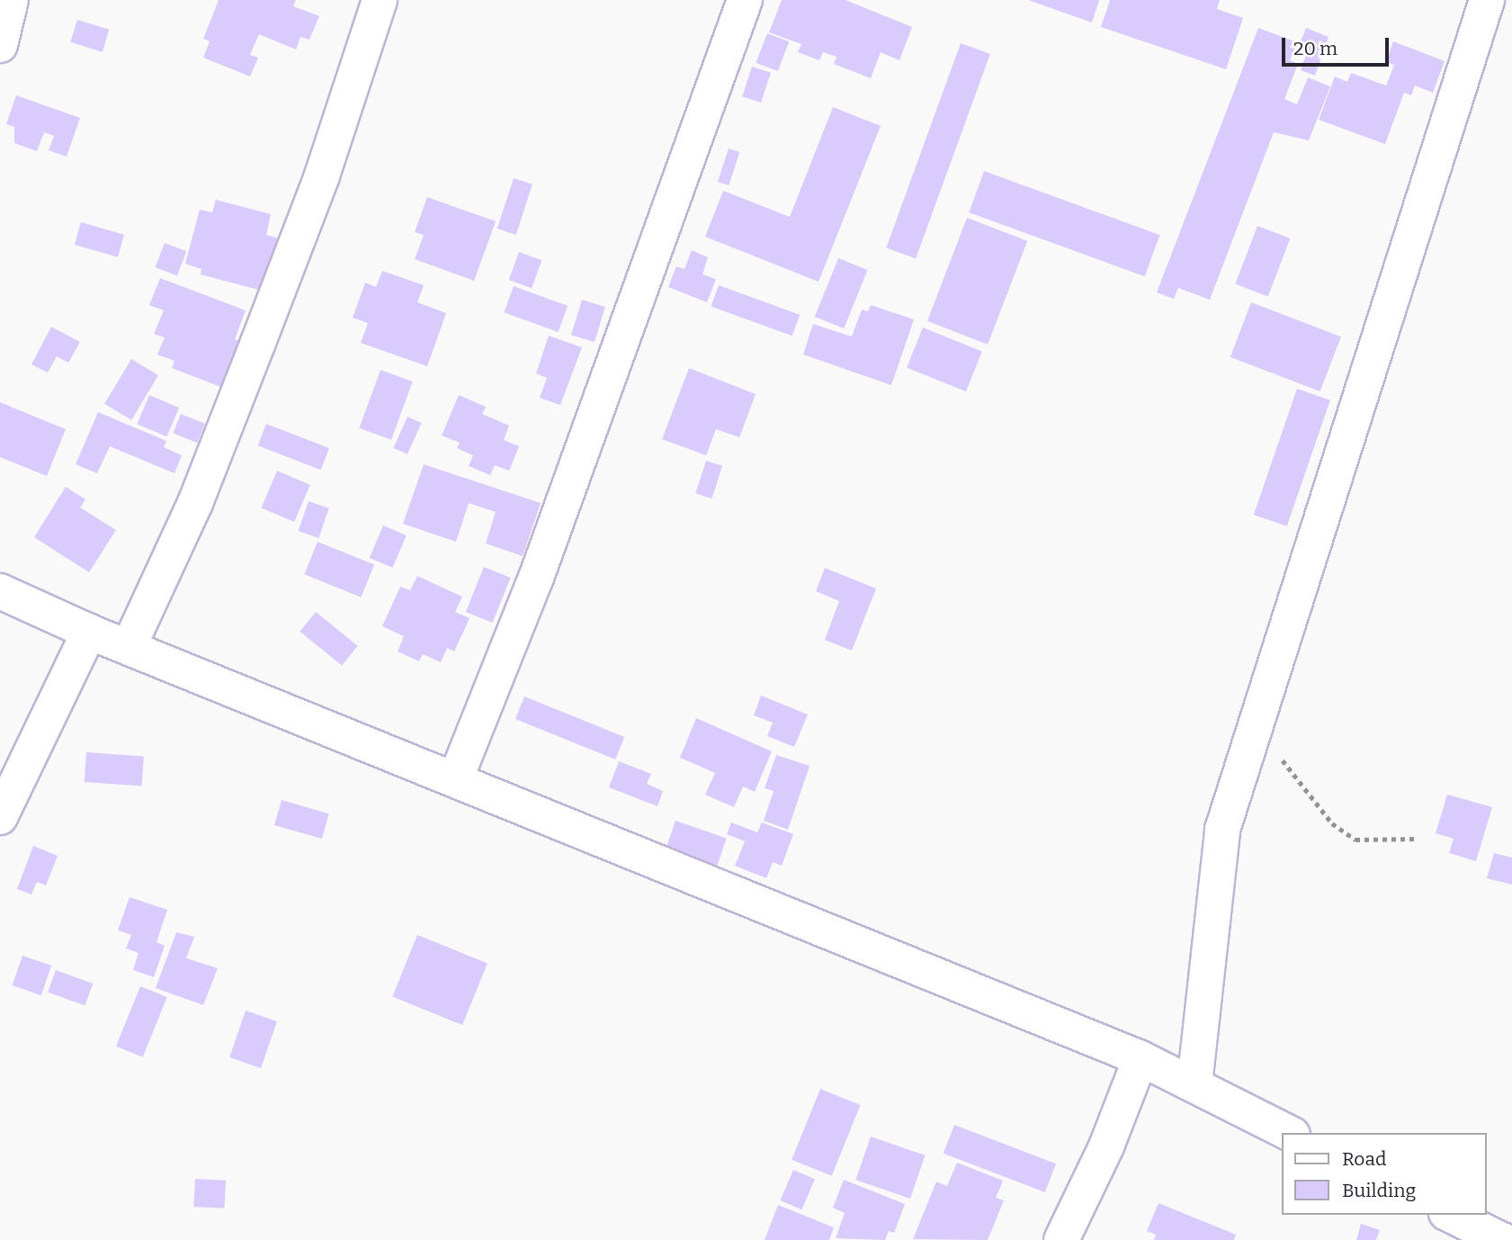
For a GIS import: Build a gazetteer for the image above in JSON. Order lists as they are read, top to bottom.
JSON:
{
  "legend": ["Road", "Building"],
  "scale_bar": "20 m"
}
